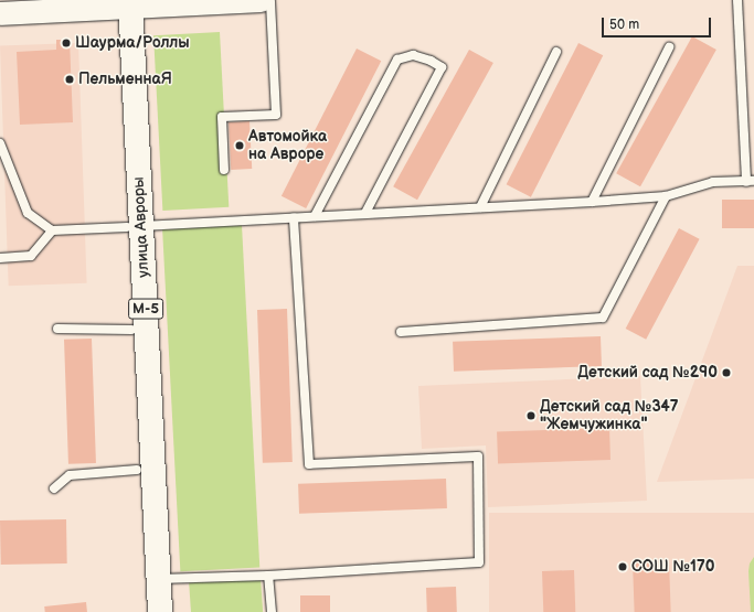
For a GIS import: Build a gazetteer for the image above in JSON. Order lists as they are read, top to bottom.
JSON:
{
  "streets": {
    "main road": ["улица Авроры", "М-5"]
  },
  "places": [
    "Шаурма/Роллы",
    "ПельменнаЯ",
    "Автомойка на Авроре",
    "Детский сад №290",
    "Детский сад №347 \"Жемчужинка\"",
    "СОШ №170"
  ],
  "scale_bar": "50 m"
}
